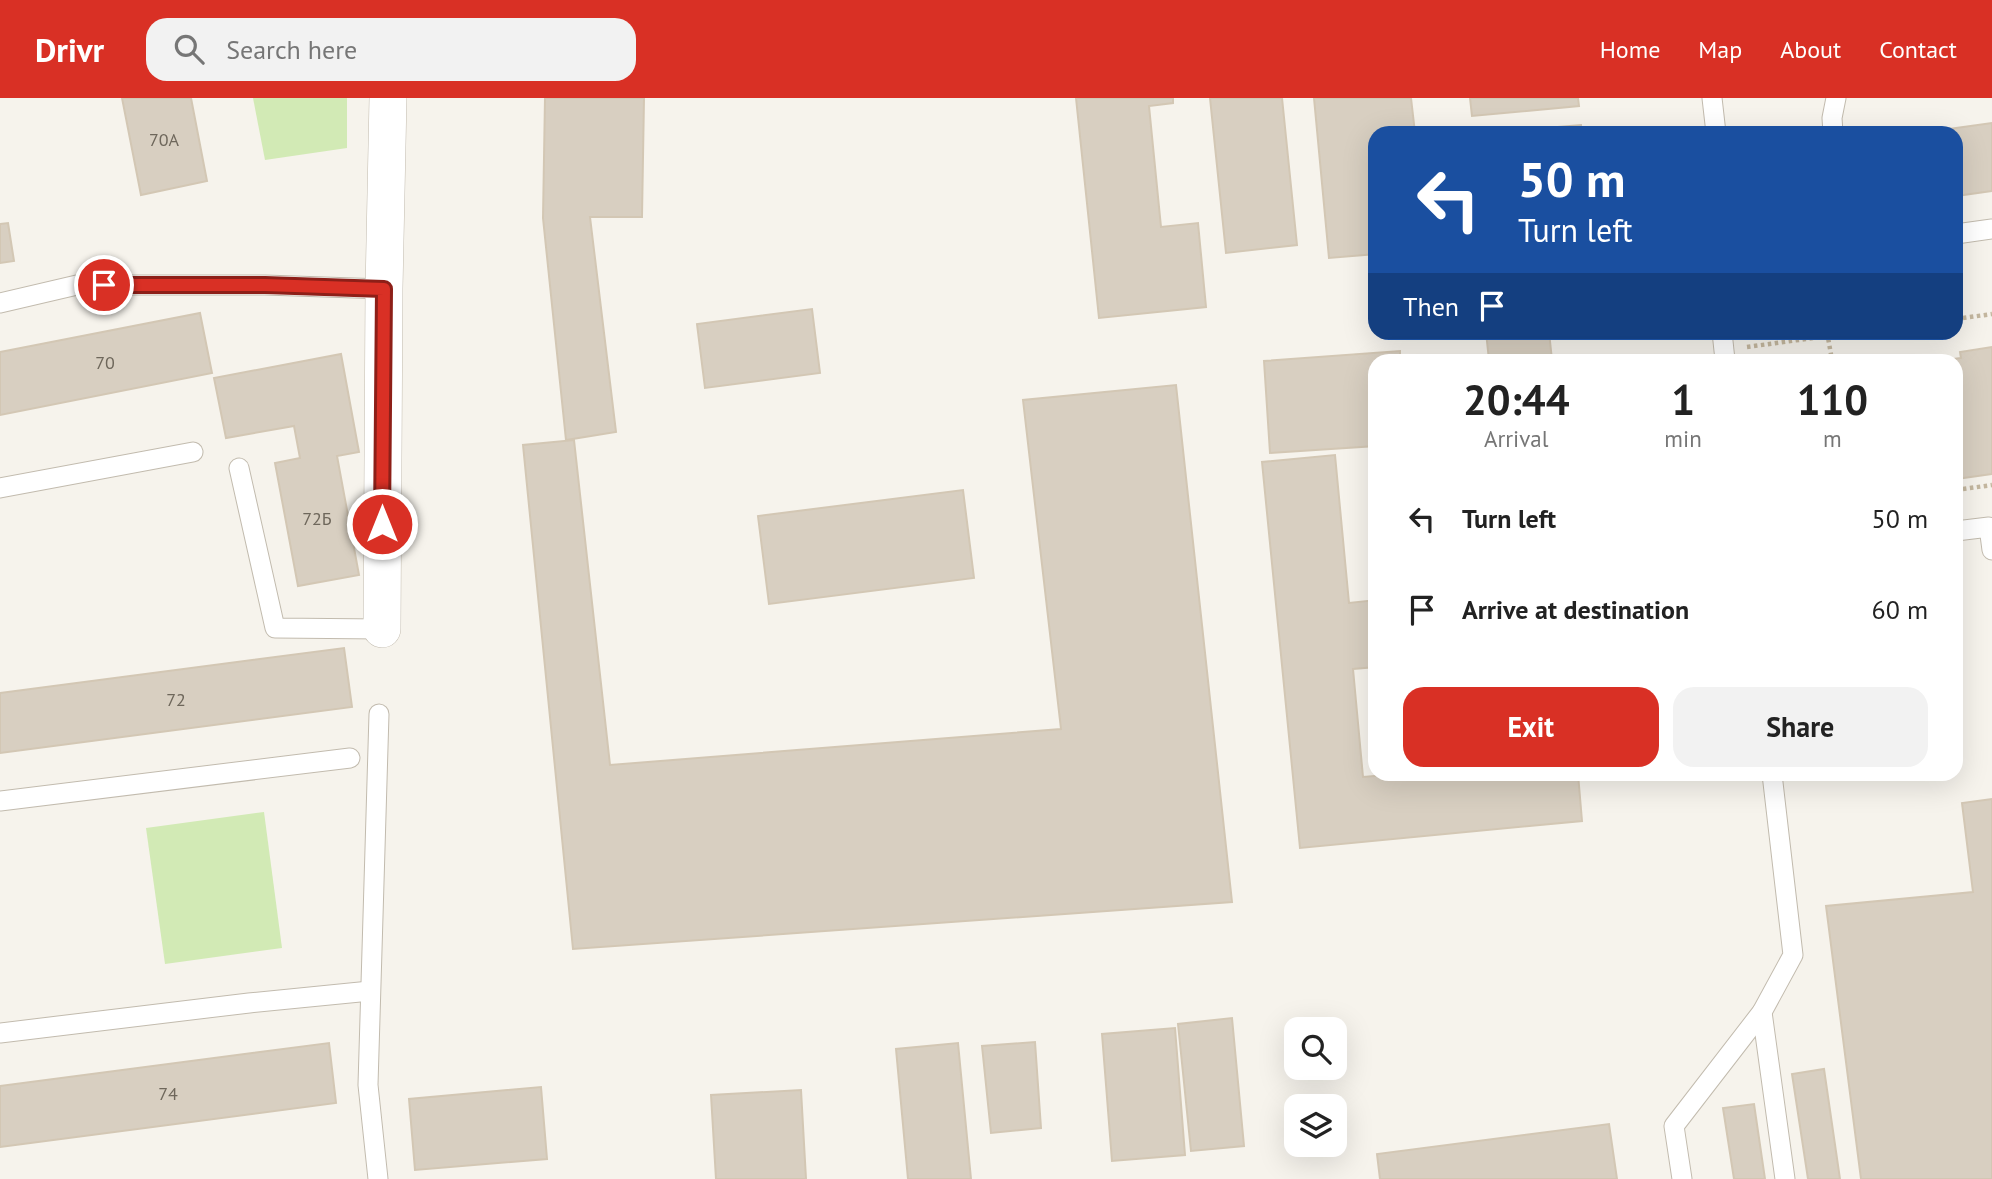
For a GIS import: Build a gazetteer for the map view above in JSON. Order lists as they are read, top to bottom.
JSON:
{
  "house_numbers": [
    "70А",
    "70",
    "72Б",
    "72",
    "74"
  ],
  "page": {
    "header": "Drivr",
    "search": "Search here",
    "nav": [
      "Home",
      "Map",
      "About",
      "Contact"
    ],
    "turn": ["50 m", "Turn left"],
    "then": "Then",
    "eta": [
      "20:44",
      "Arrival",
      "1",
      "min",
      "110",
      "m"
    ],
    "list": [
      {
        "name": "Turn left",
        "value": "50 m"
      },
      {
        "name": "Arrive at destination",
        "value": "60 m"
      }
    ],
    "buttons": ["Exit", "Share"]
  }
}
